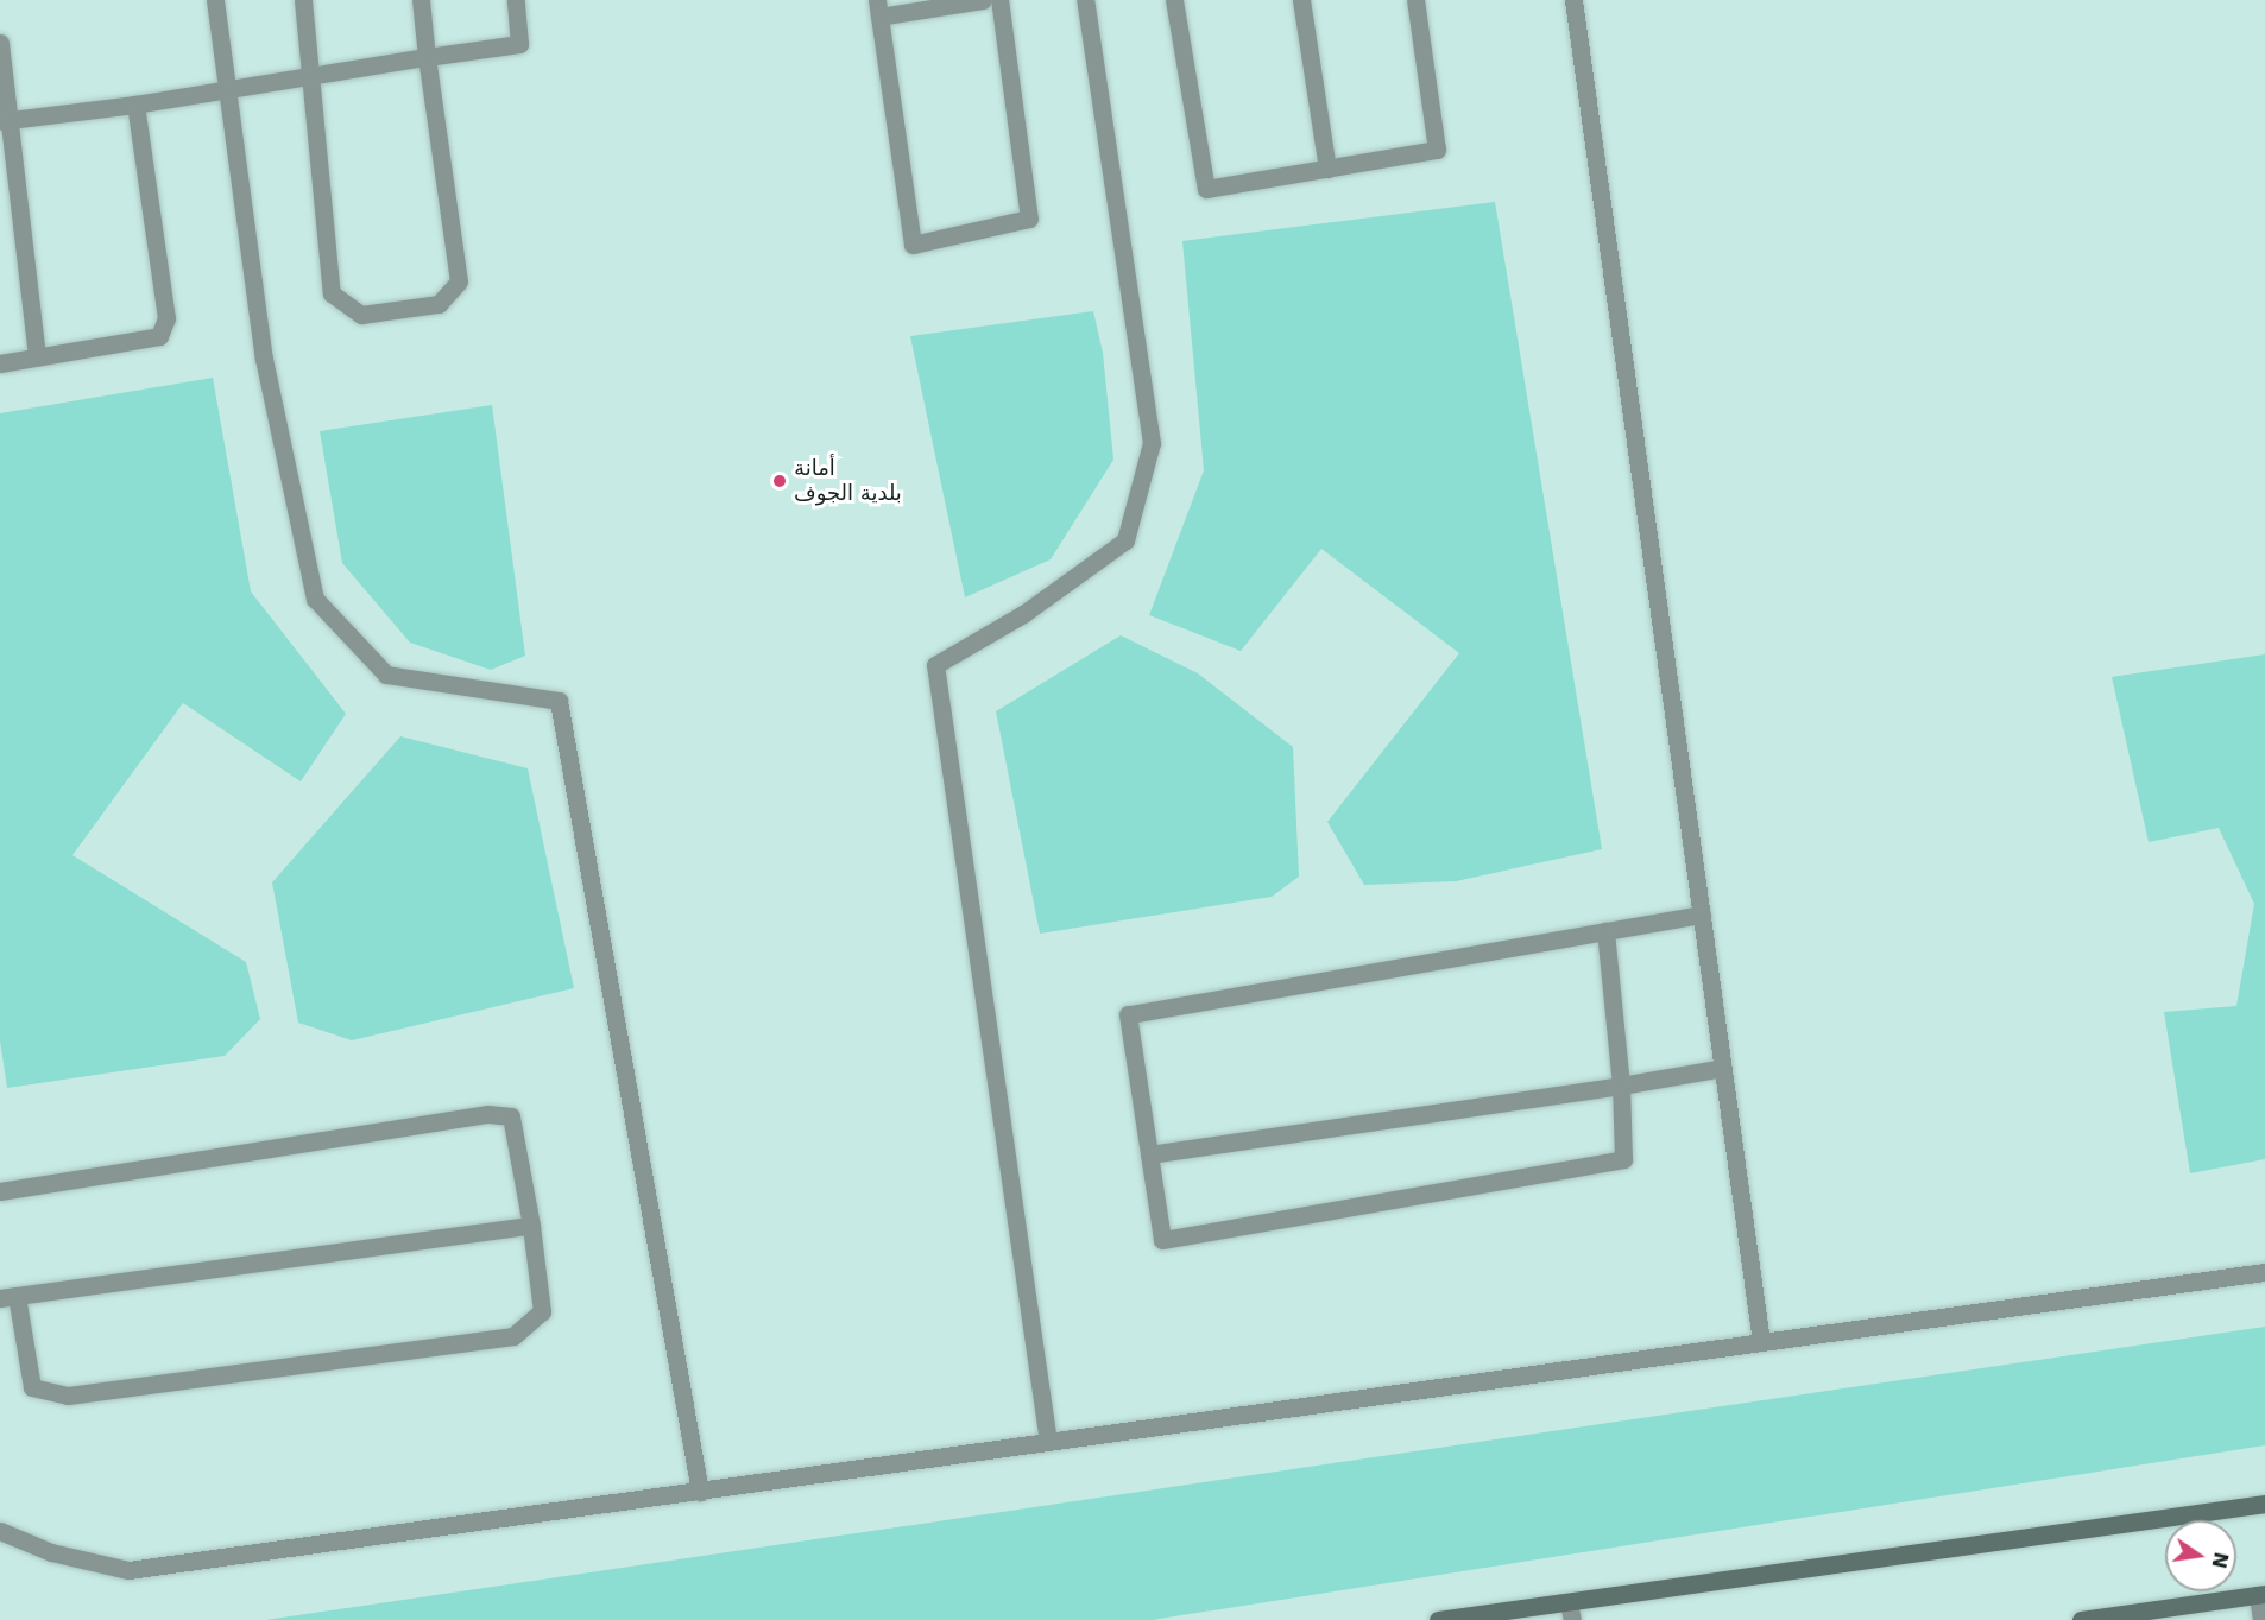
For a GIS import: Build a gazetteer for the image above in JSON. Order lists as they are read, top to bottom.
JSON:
{
  "places": ["أمانة بلدية الجوف"],
  "north": "right"
}
